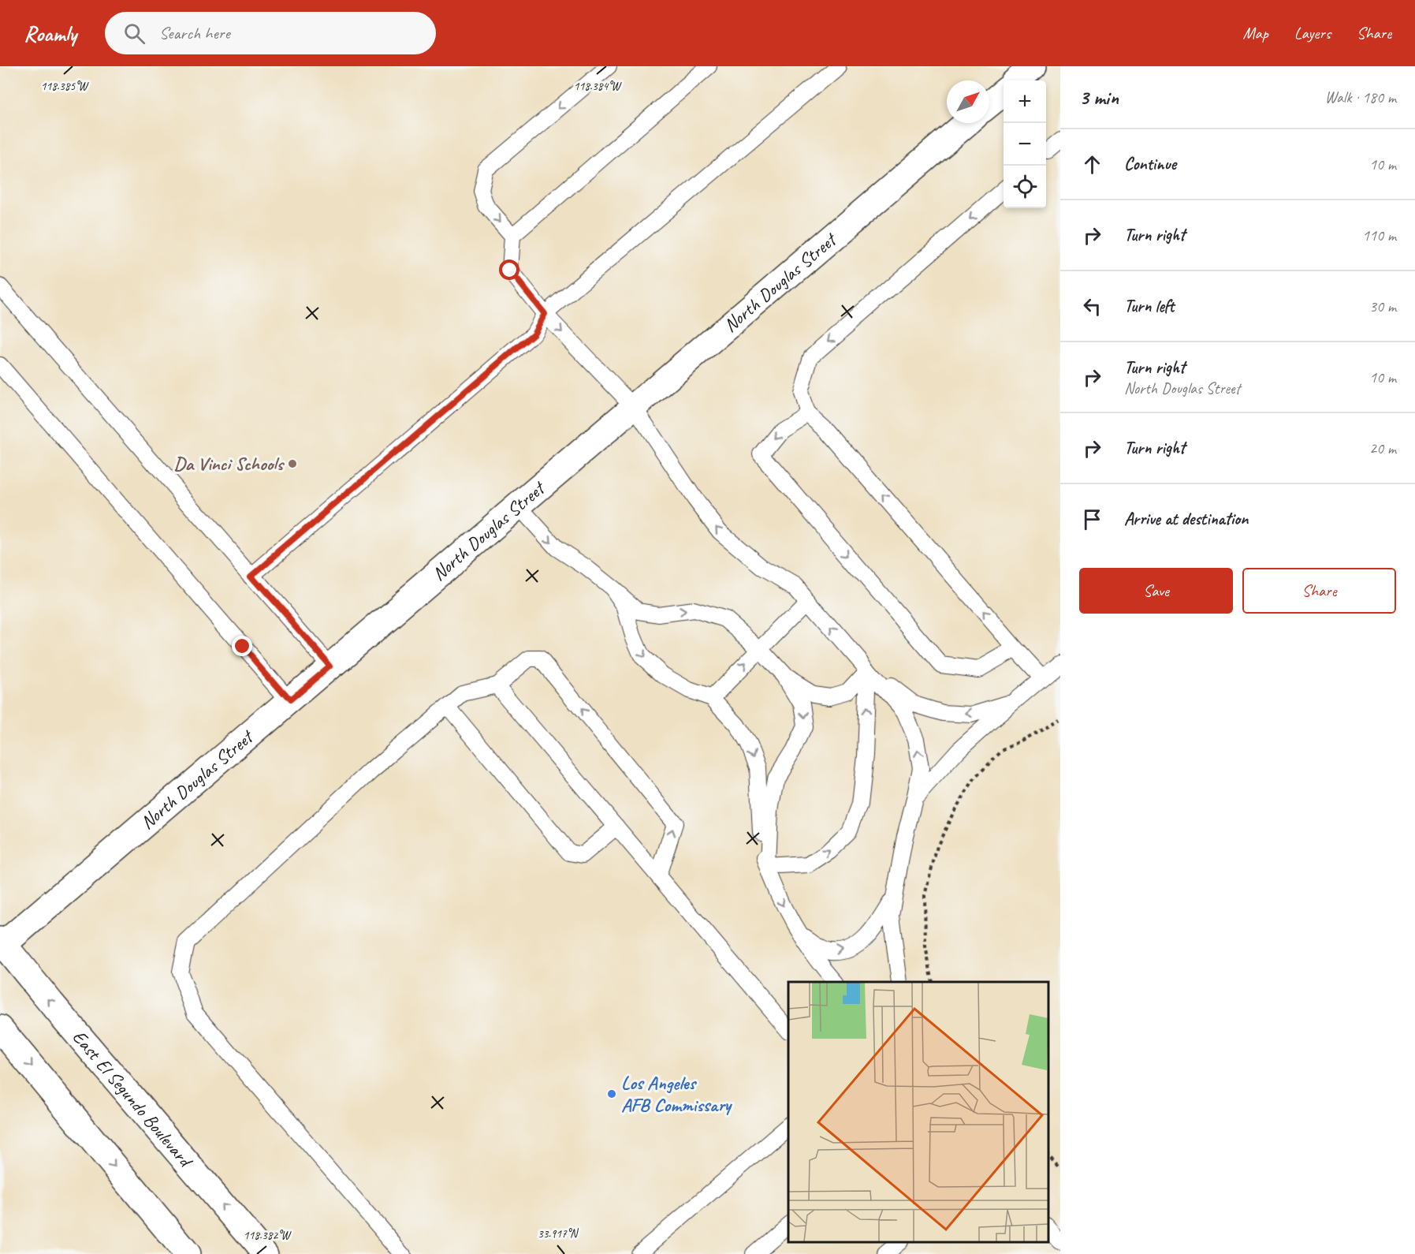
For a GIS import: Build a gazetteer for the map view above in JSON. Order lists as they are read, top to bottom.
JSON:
{
  "streets": {
    "main road": ["North Douglas Street", "East El Segundo Boulevard"]
  },
  "crossings": [
    ["North Douglas Street", "East El Segundo Boulevard"]
  ],
  "places": ["Da Vinci Schools", "Los Angeles AFB Commissary"],
  "north": "top right",
  "page": {
    "header": "Roamly",
    "search": "Search here",
    "nav": ["Map", "Layers", "Share"],
    "heading": ["3 min", "Walk · 180 m"],
    "map_buttons": ["+", "−"],
    "list": [
      ["Continue", "10 m"],
      ["Turn right", "110 m"],
      ["Turn left", "30 m"],
      ["Turn right", "North Douglas Street", "10 m"],
      ["Turn right", "20 m"],
      "Arrive at destination"
    ],
    "buttons": ["Save", "Share"]
  },
  "coordinates": [
    "118.385°W",
    "118.384°W",
    "33.917°N",
    "118.382°W"
  ]
}
